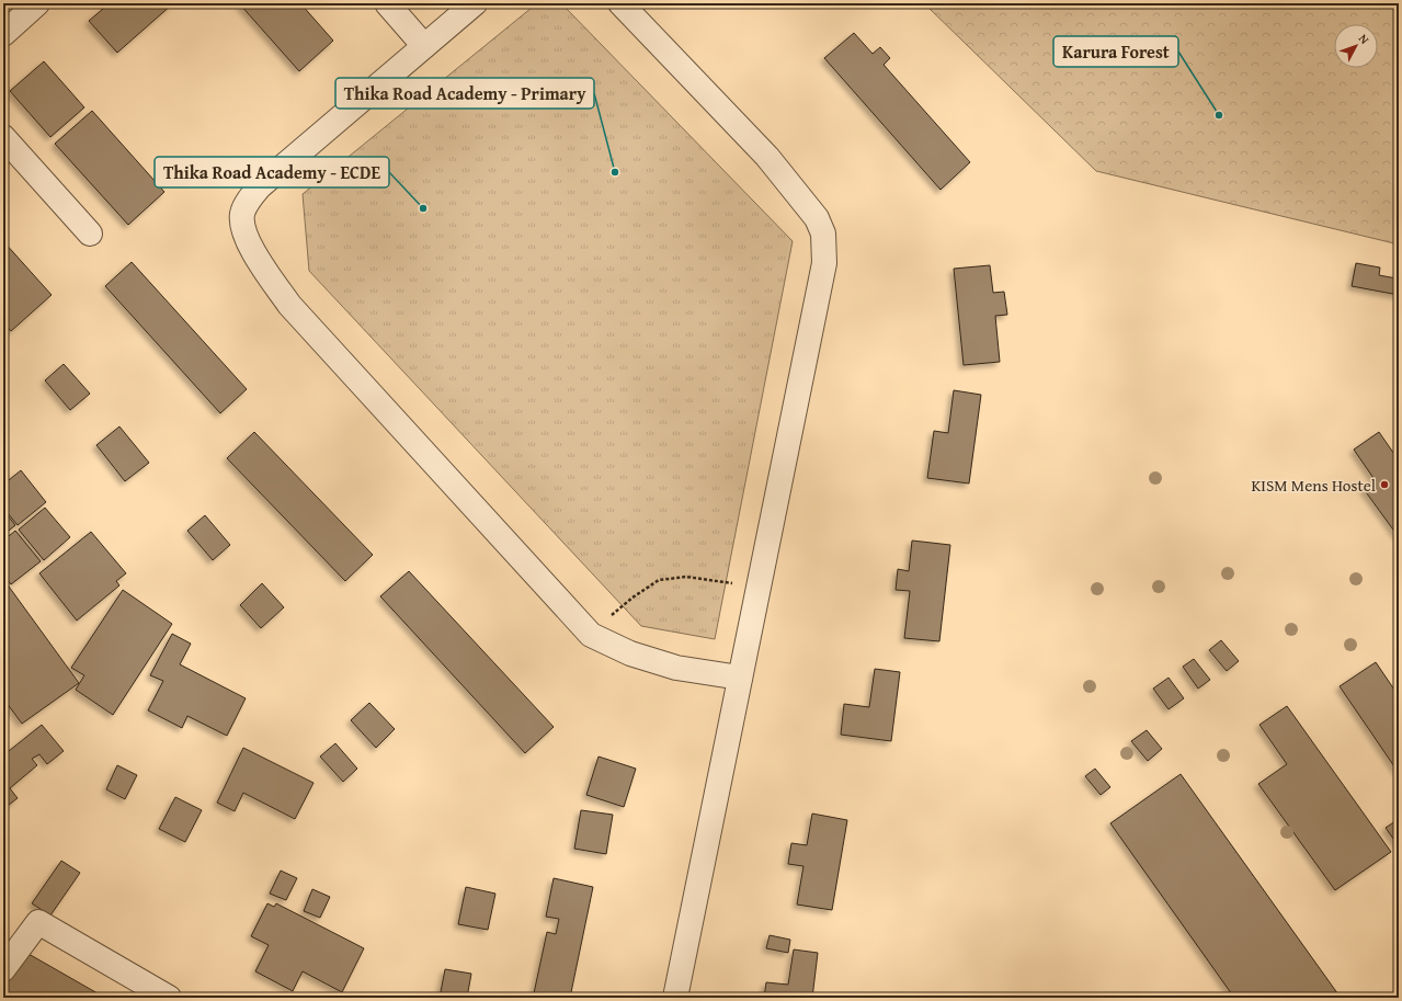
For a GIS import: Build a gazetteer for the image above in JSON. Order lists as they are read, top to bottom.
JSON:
{
  "places": [
    "Karura Forest",
    "Thika Road Academy - Primary",
    "Thika Road Academy - ECDE",
    "KISM Mens Hostel"
  ],
  "north": "top right"
}
